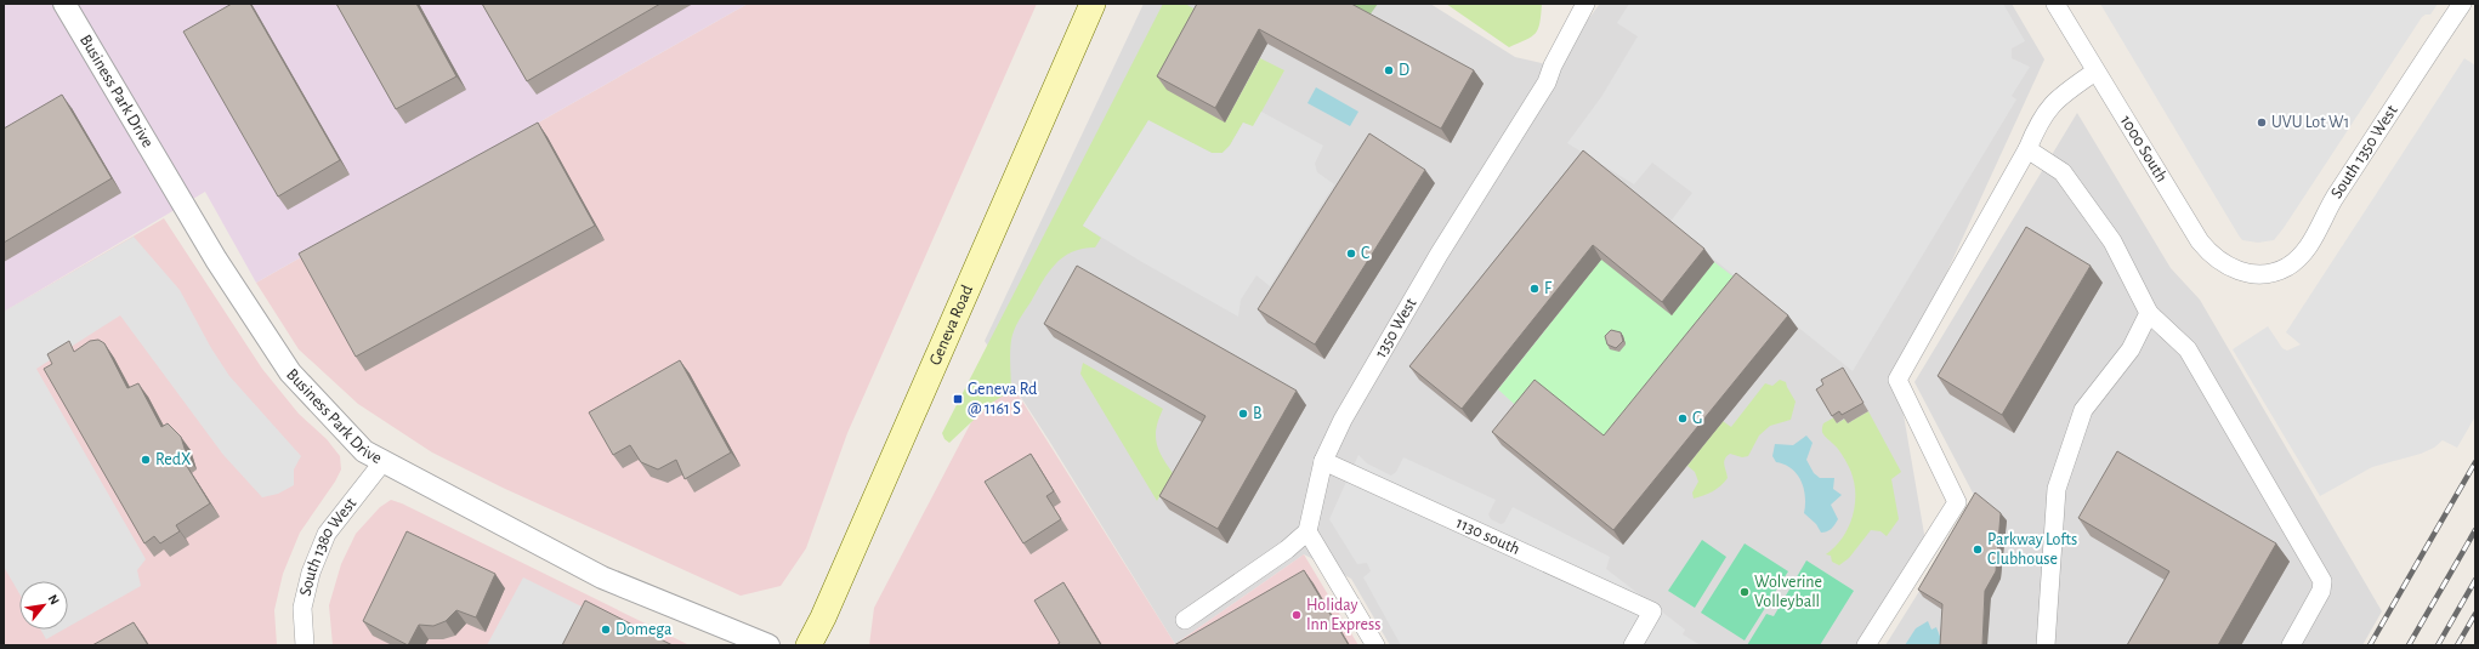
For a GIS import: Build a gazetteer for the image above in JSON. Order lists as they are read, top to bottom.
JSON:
{
  "streets": {
    "main road": ["Geneva Road"],
    "street": [
      "Business Park Drive",
      "1000 South",
      "South 1350 West",
      "1350 West",
      "1130 south",
      "South 1380 West"
    ]
  },
  "crossings": [
    ["Business Park Drive", "South 1380 West"],
    ["1000 South", "South 1350 West"],
    ["1350 West", "1130 south"]
  ],
  "places": {
    "other": [
      "D",
      "UVU Lot W1",
      "C",
      "F",
      "B",
      "G",
      "RedX",
      "Parkway Lofts Clubhouse",
      "Wolverine Volleyball",
      "Holiday Inn Express",
      "Domega"
    ],
    "transit": ["Geneva Rd @ 1161 S"]
  },
  "north": "top right"
}
